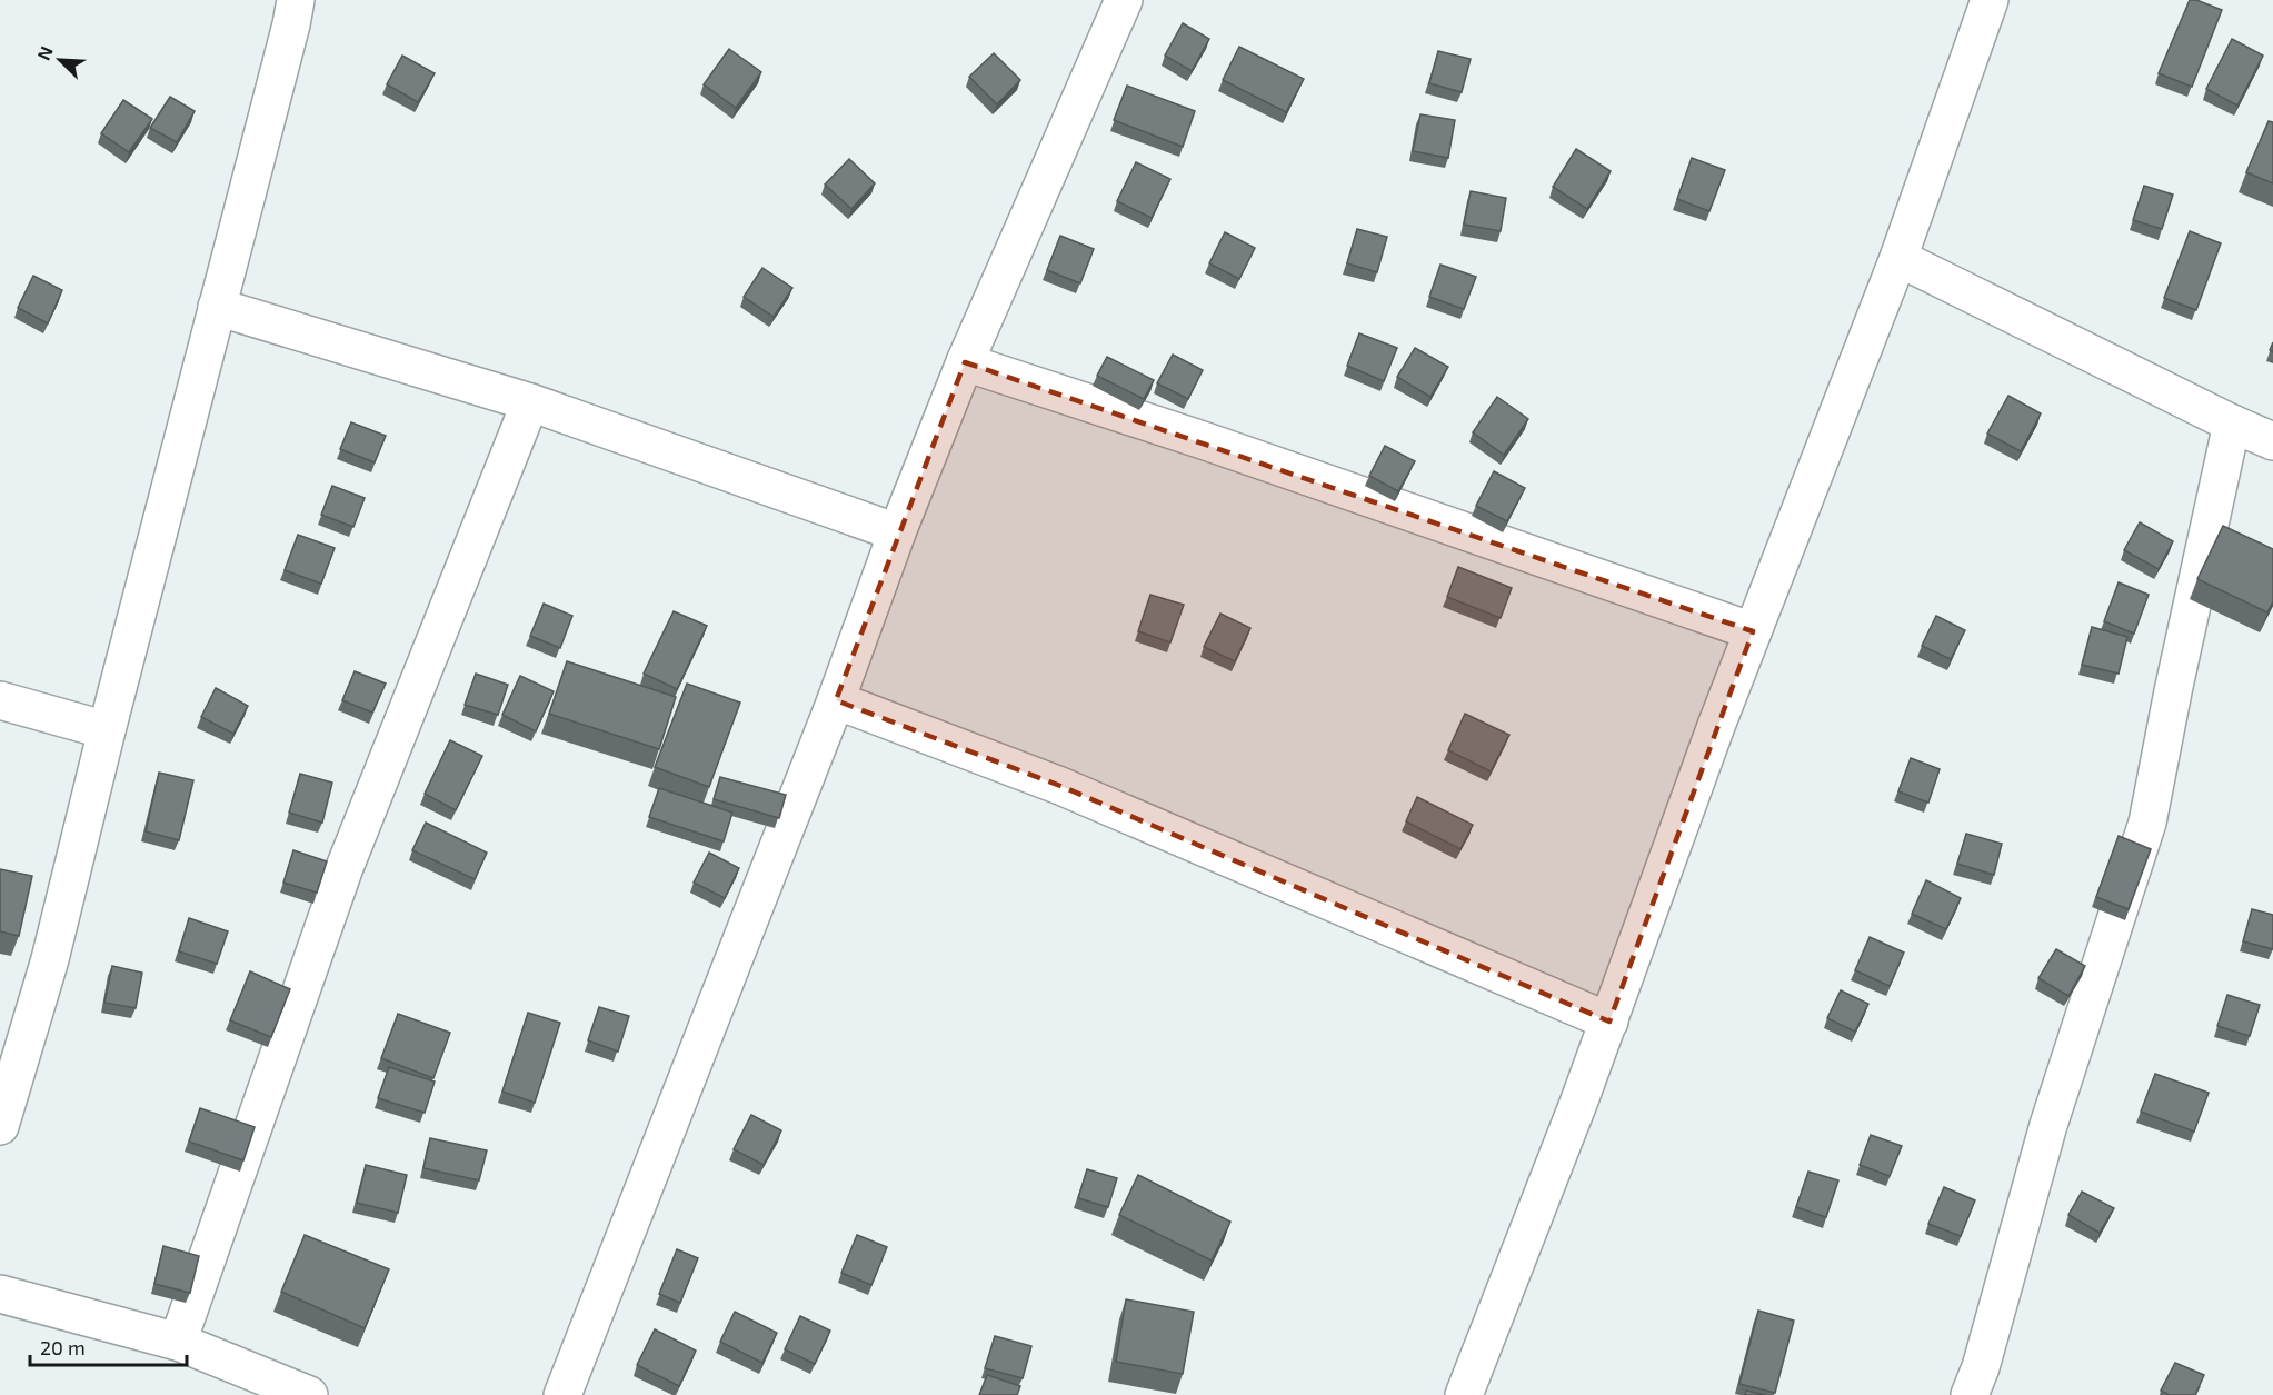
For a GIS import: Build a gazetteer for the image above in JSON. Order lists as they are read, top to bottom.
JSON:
{
  "scale_bar": "20 m",
  "north": "top left"
}
